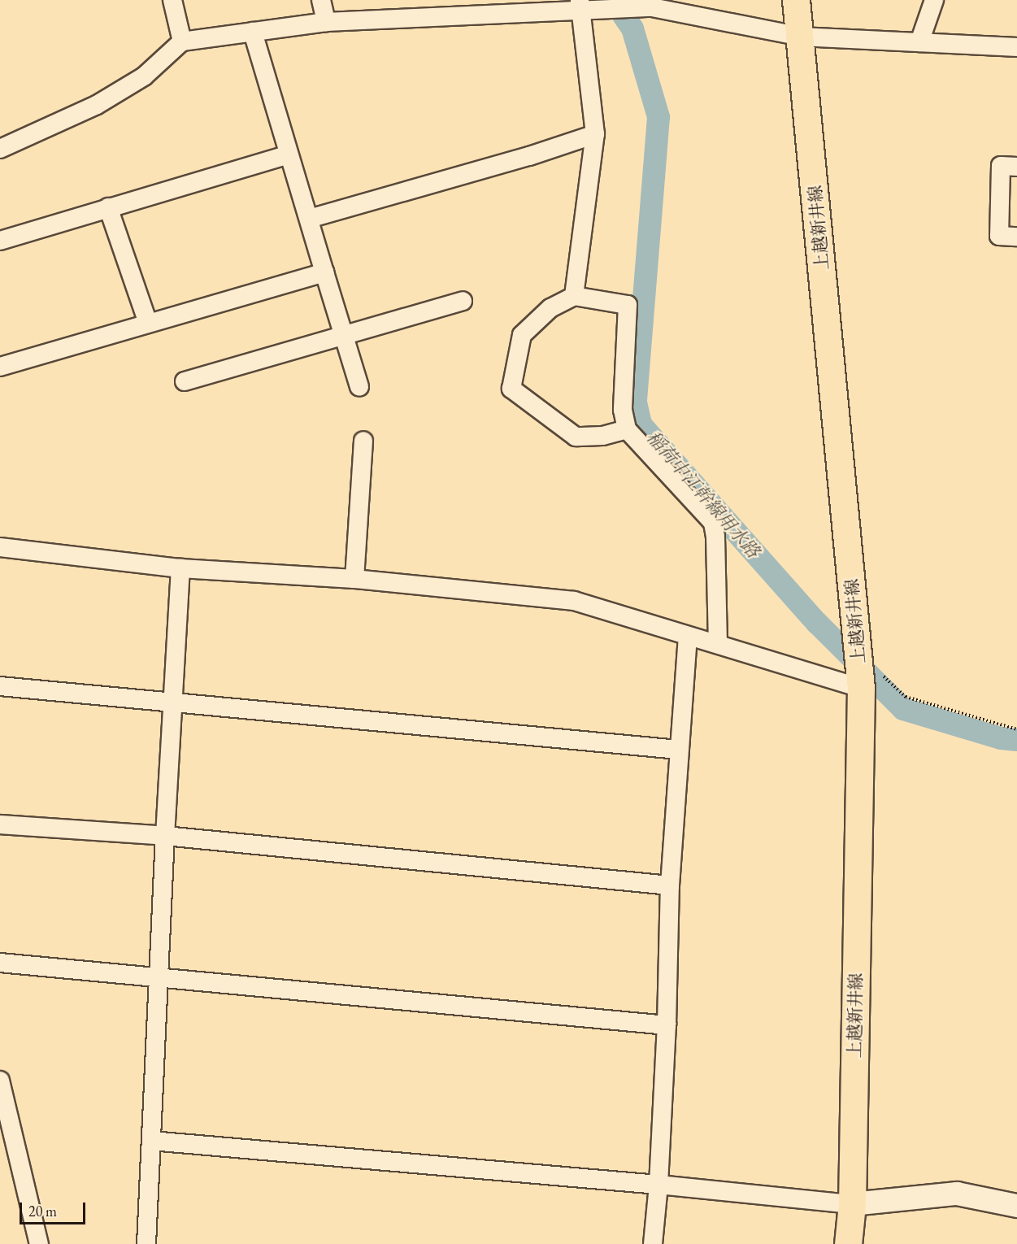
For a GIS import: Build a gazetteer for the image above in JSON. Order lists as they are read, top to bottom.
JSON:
{
  "streets": {
    "main road": ["上越新井線"]
  },
  "water": ["稲荷中江幹線用水路"],
  "scale_bar": "20 m"
}
